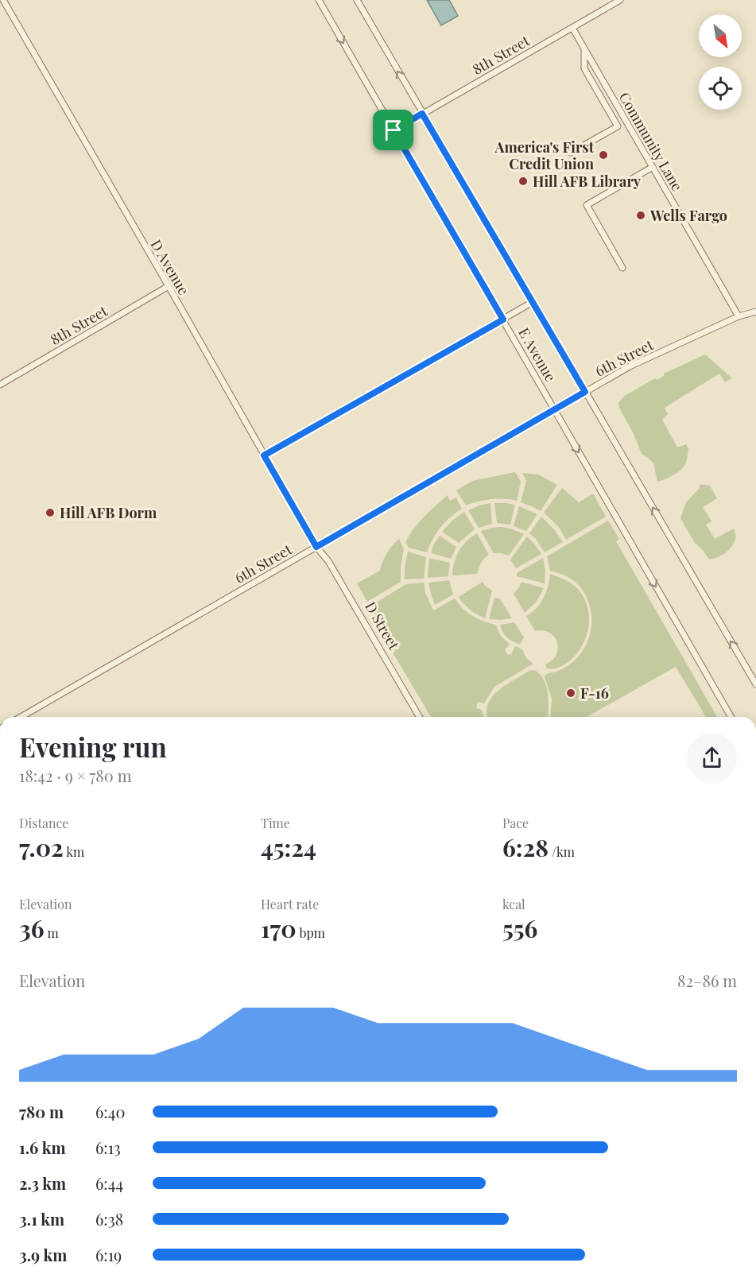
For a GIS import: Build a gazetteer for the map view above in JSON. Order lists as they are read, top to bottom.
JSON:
{
  "streets": {
    "lane": [
      "8th Street",
      "Community Lane",
      "D Avenue",
      "E Avenue",
      "6th Street",
      "D Street"
    ]
  },
  "crossings": [
    ["8th Street", "Community Lane"],
    ["8th Street", "D Avenue"],
    ["8th Street", "E Avenue"],
    ["Community Lane", "6th Street"],
    ["D Avenue", "6th Street"],
    ["D Avenue", "D Street"],
    ["E Avenue", "6th Street"],
    ["6th Street", "D Street"]
  ],
  "places": [
    "America's First Credit Union",
    "Hill AFB Library",
    "Wells Fargo",
    "Hill AFB Dorm",
    "F-16"
  ],
  "north": "bottom right",
  "page": {
    "heading": ["Evening run", "18:42 · 9 × 780 m"],
    "stats": [
      ["Distance", "7.02 km"],
      ["Time", "45:24"],
      ["Pace", "6:28 /km"],
      ["Elevation", "36 m"],
      ["Heart rate", "170 bpm"],
      ["kcal", "556"]
    ],
    "chart": ["Elevation", "82–86 m"],
    "list": [
      {
        "name": "780 m",
        "note": "6:40"
      },
      {
        "name": "1.6 km",
        "note": "6:13"
      },
      {
        "name": "2.3 km",
        "note": "6:44"
      },
      {
        "name": "3.1 km",
        "note": "6:38"
      },
      {
        "name": "3.9 km",
        "note": "6:19"
      }
    ]
  }
}
